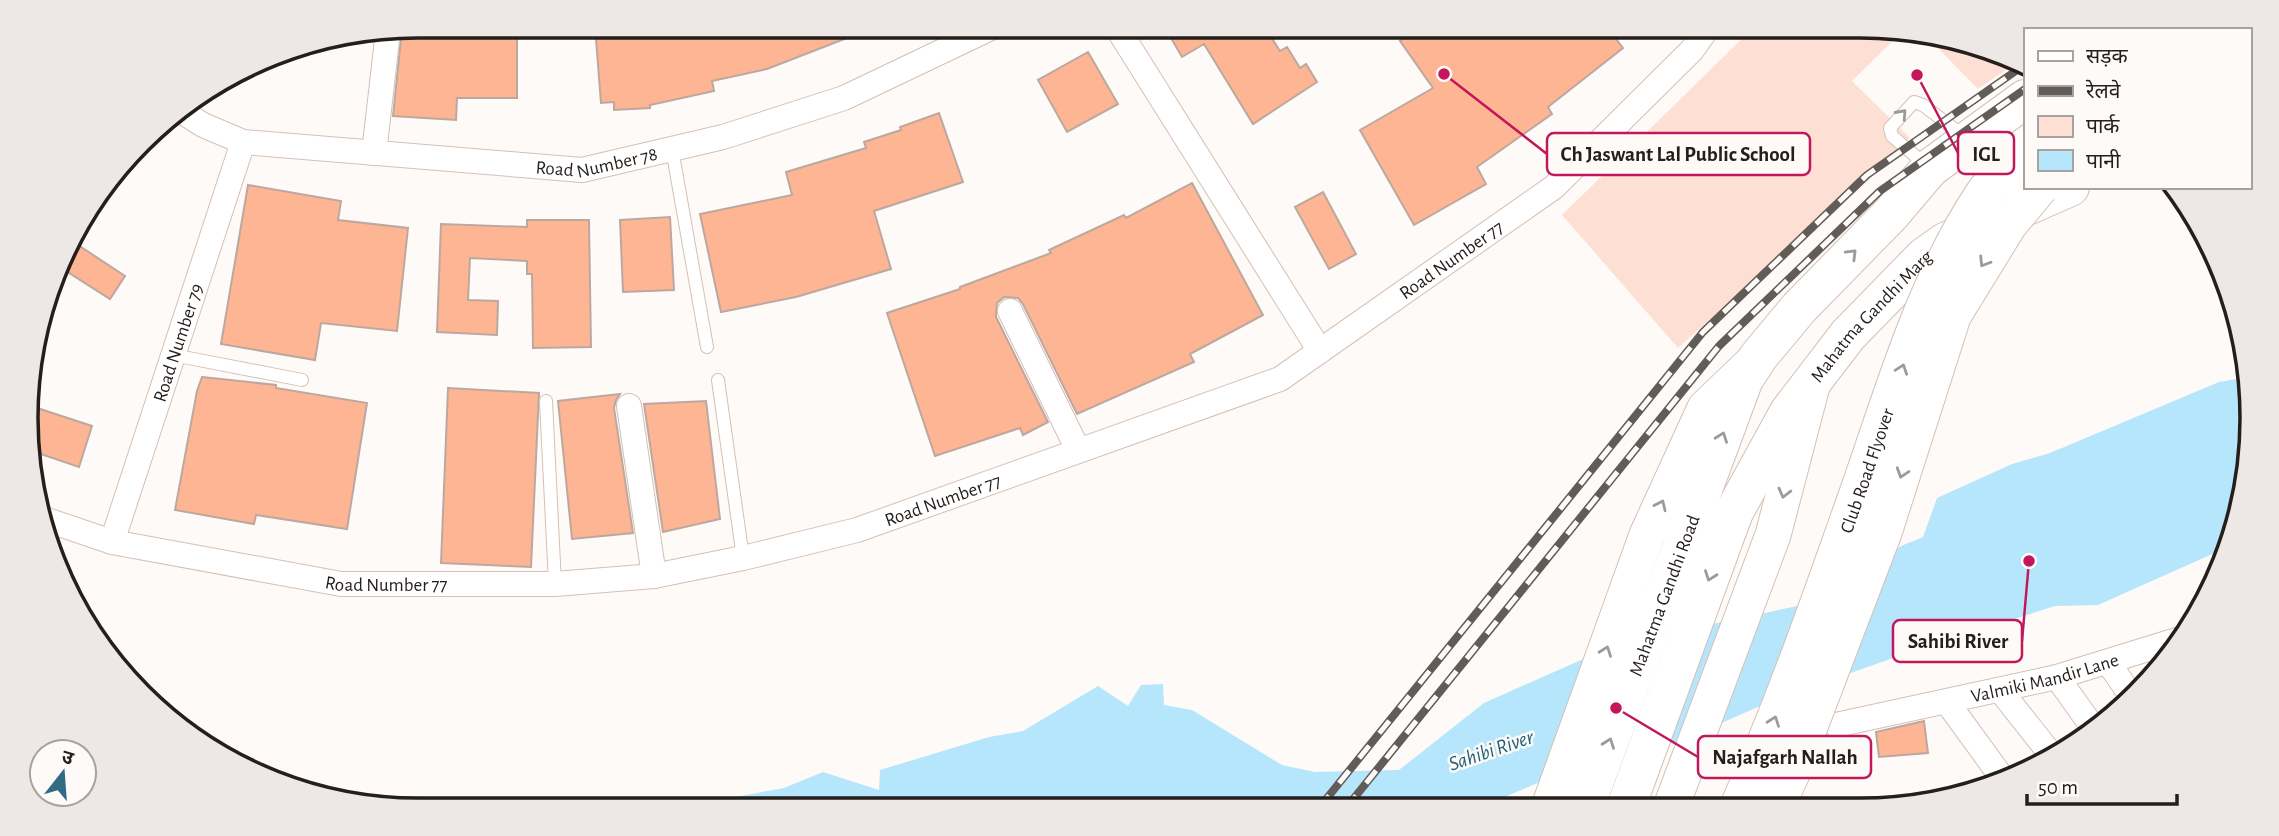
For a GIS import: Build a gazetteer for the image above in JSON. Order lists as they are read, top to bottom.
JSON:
{
  "streets": {
    "main road": ["Mahatma Gandhi Marg", "Club Road Flyover", "Mahatma Gandhi Road"],
    "street": [
      "Road Number 78",
      "Road Number 77",
      "Road Number 79",
      "Valmiki Mandir Lane"
    ]
  },
  "crossings": [
    ["Road Number 78", "Road Number 79"],
    ["Road Number 77", "Road Number 79"],
    ["Mahatma Gandhi Marg", "Mahatma Gandhi Road"]
  ],
  "water": ["Sahibi River"],
  "places": [
    "Ch Jaswant Lal Public School",
    "IGL",
    "Sahibi River",
    "Najafgarh Nallah"
  ],
  "legend": [
    "सड़क",
    "रेलवे",
    "पार्क",
    "पानी"
  ],
  "scale_bar": "50 m",
  "north": "top"
}
